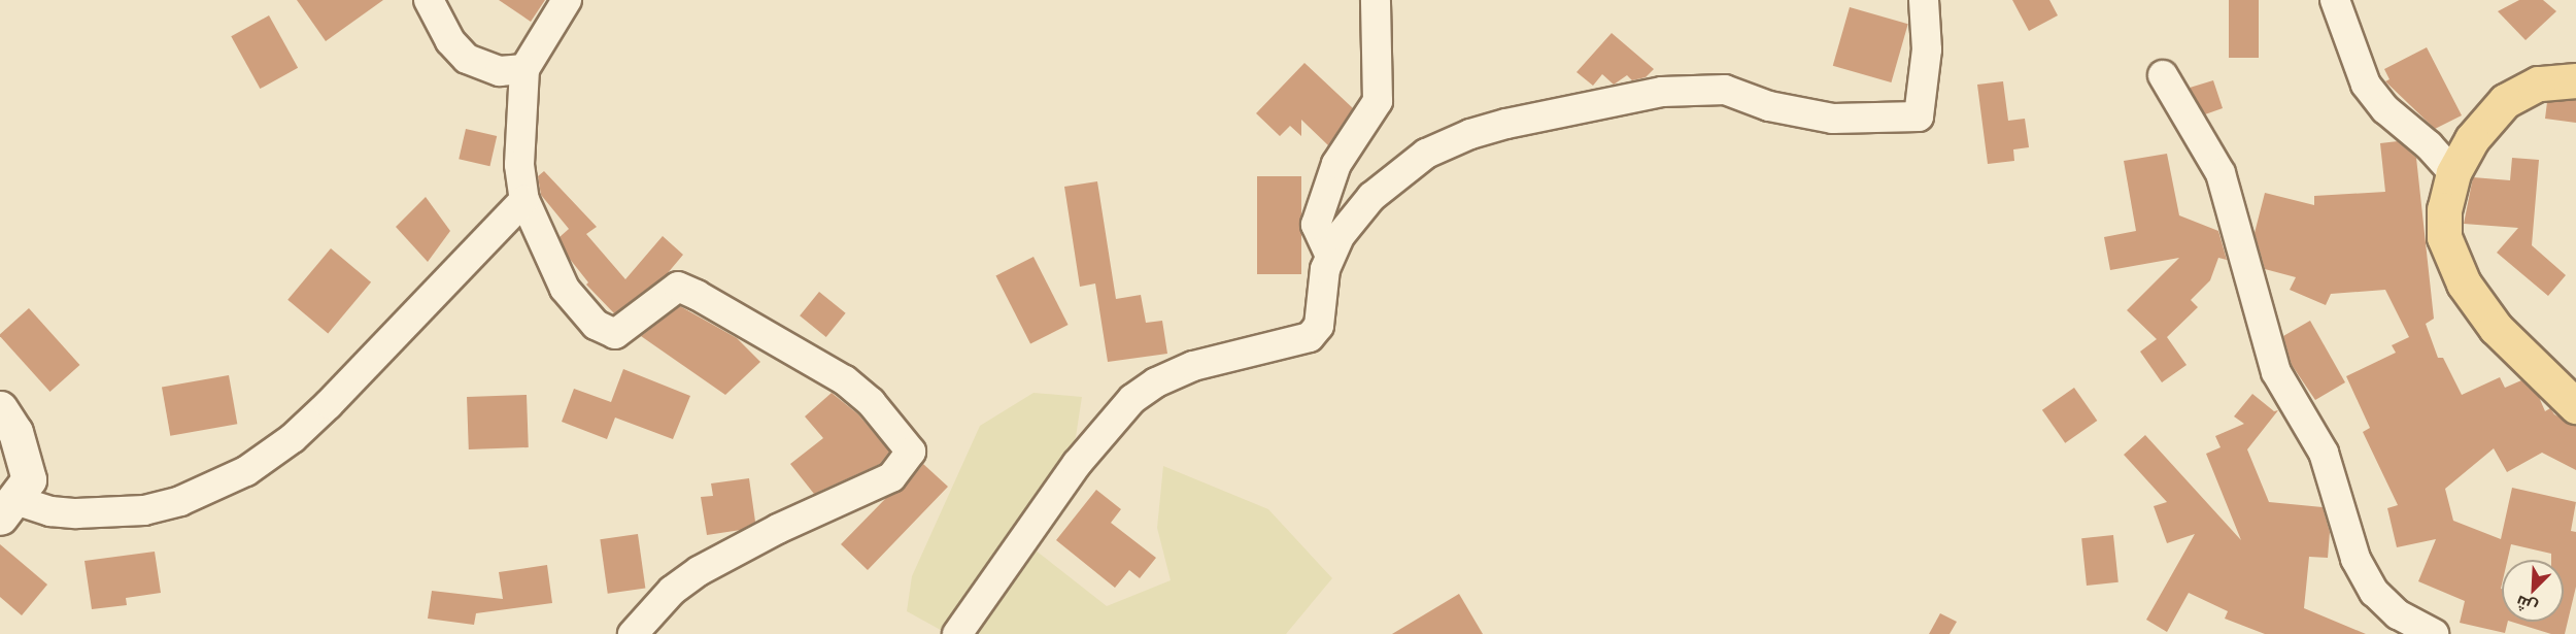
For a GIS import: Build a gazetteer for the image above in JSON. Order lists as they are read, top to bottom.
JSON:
{
  "north": "bottom left"
}
